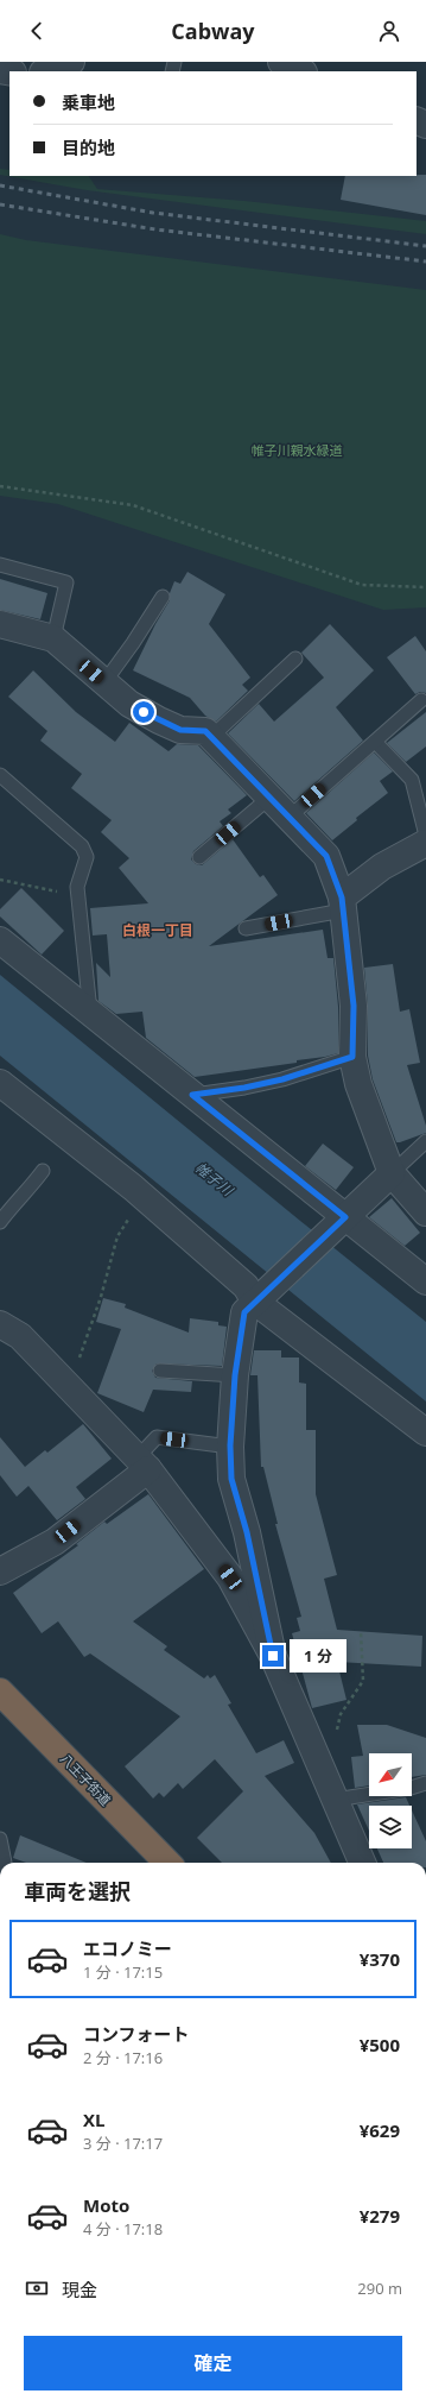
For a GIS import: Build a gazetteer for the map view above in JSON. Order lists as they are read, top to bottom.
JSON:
{
  "streets": {
    "highway": ["八王子街道"]
  },
  "districts": ["白根一丁目"],
  "water": ["帷子川"],
  "parks": ["帷子川親水緑道"],
  "north": "bottom left",
  "page": {
    "header": "Cabway",
    "banner": ["乗車地", "目的地"],
    "bubble": "1 分",
    "heading": "車両を選択",
    "list": [
      {
        "name": "エコノミー",
        "note": "1 分 · 17:15",
        "value": "¥370"
      },
      {
        "name": "コンフォート",
        "note": "2 分 · 17:16",
        "value": "¥500"
      },
      {
        "name": "XL",
        "note": "3 分 · 17:17",
        "value": "¥629"
      },
      {
        "name": "Moto",
        "note": "4 分 · 17:18",
        "value": "¥279"
      }
    ],
    "pay": ["現金", "290 m"],
    "buttons": "確定"
  }
}
